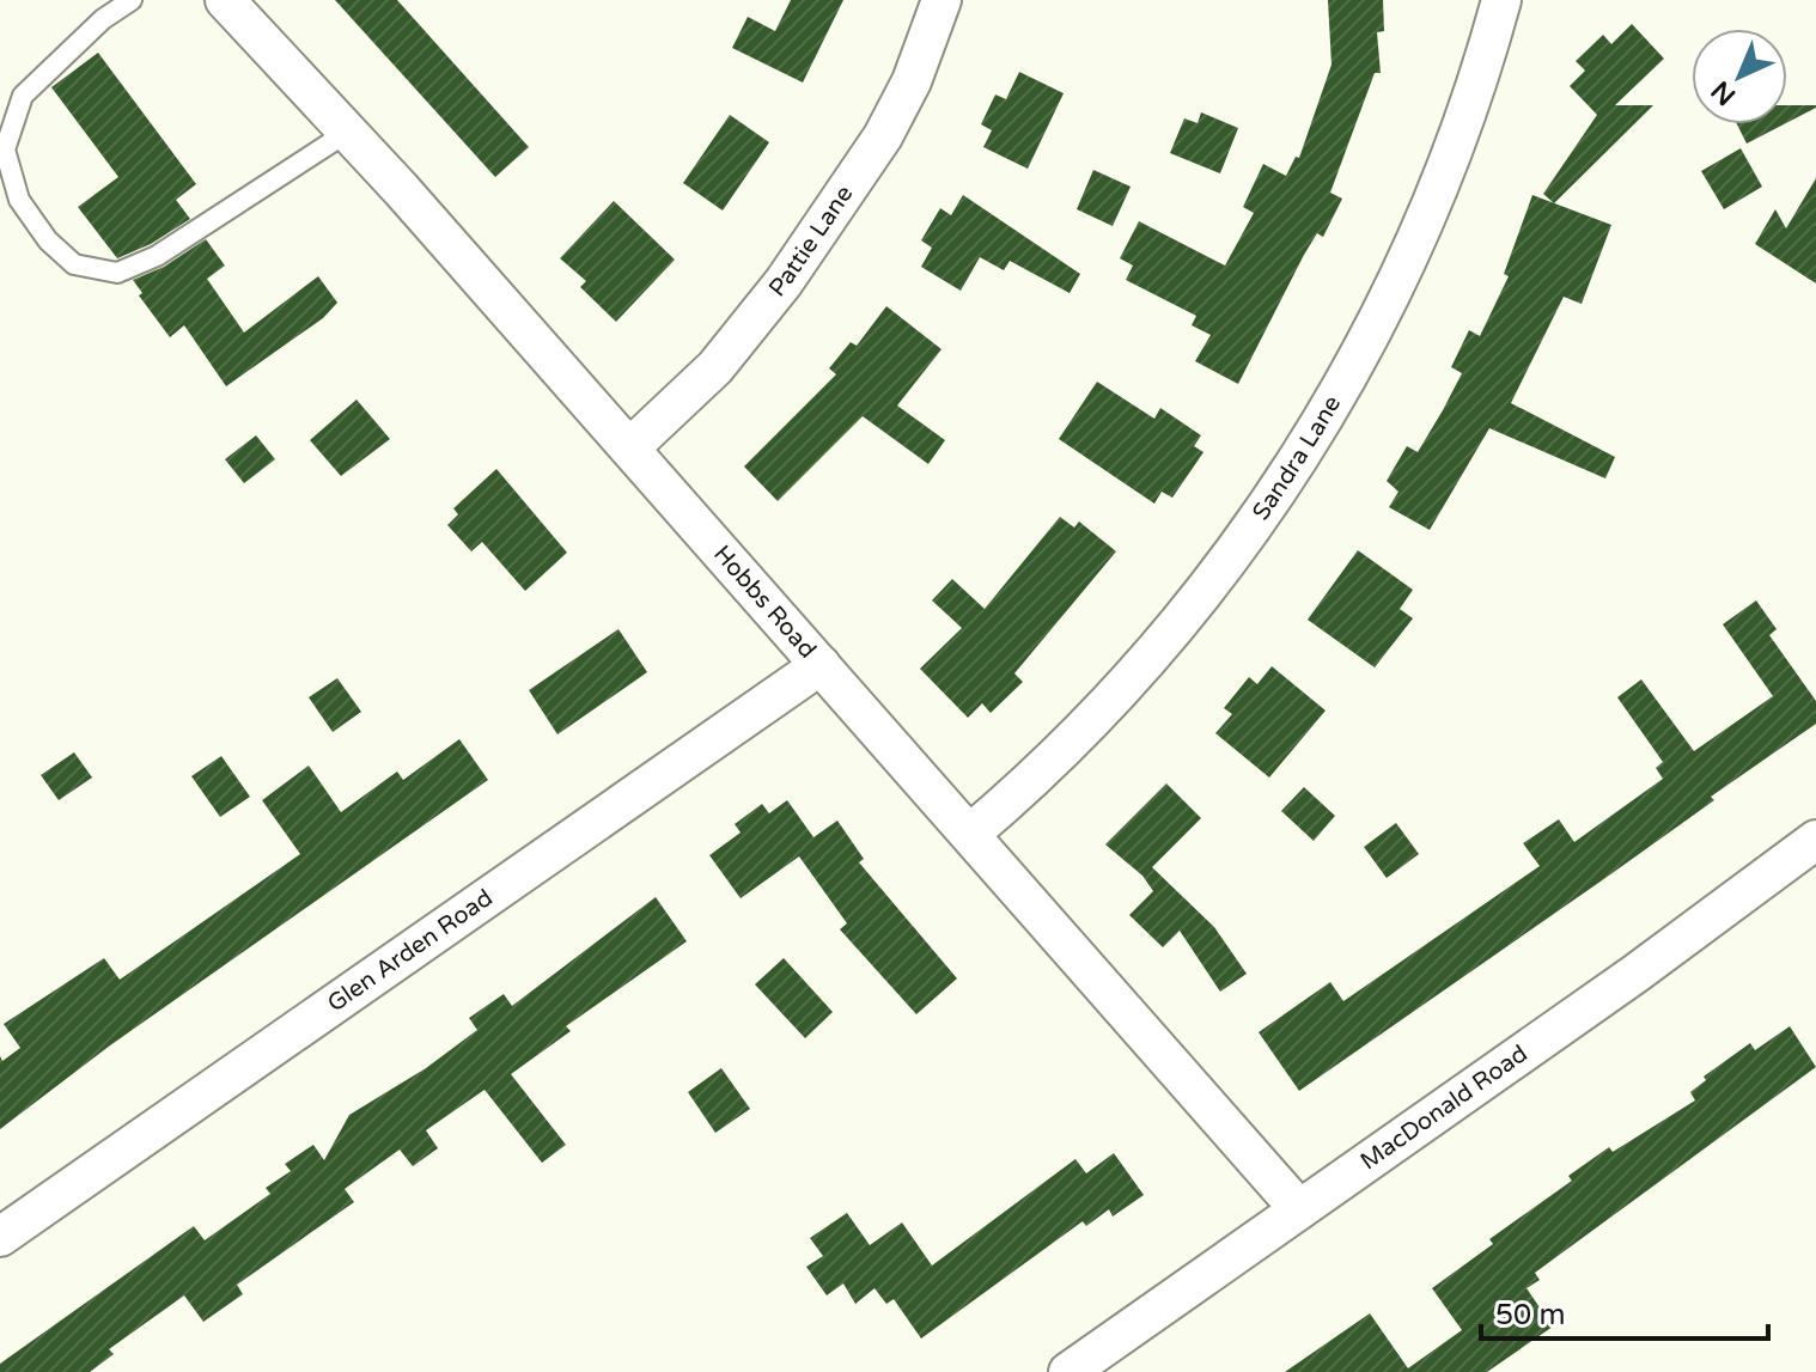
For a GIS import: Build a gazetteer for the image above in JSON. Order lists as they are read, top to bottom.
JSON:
{
  "streets": {
    "street": [
      "Pattie Lane",
      "Sandra Lane",
      "Hobbs Road",
      "Glen Arden Road",
      "MacDonald Road"
    ]
  },
  "crossings": [
    ["Pattie Lane", "Hobbs Road"],
    ["Sandra Lane", "Hobbs Road"],
    ["Hobbs Road", "Glen Arden Road"],
    ["Hobbs Road", "MacDonald Road"]
  ],
  "scale_bar": "50 m",
  "north": "bottom left"
}
